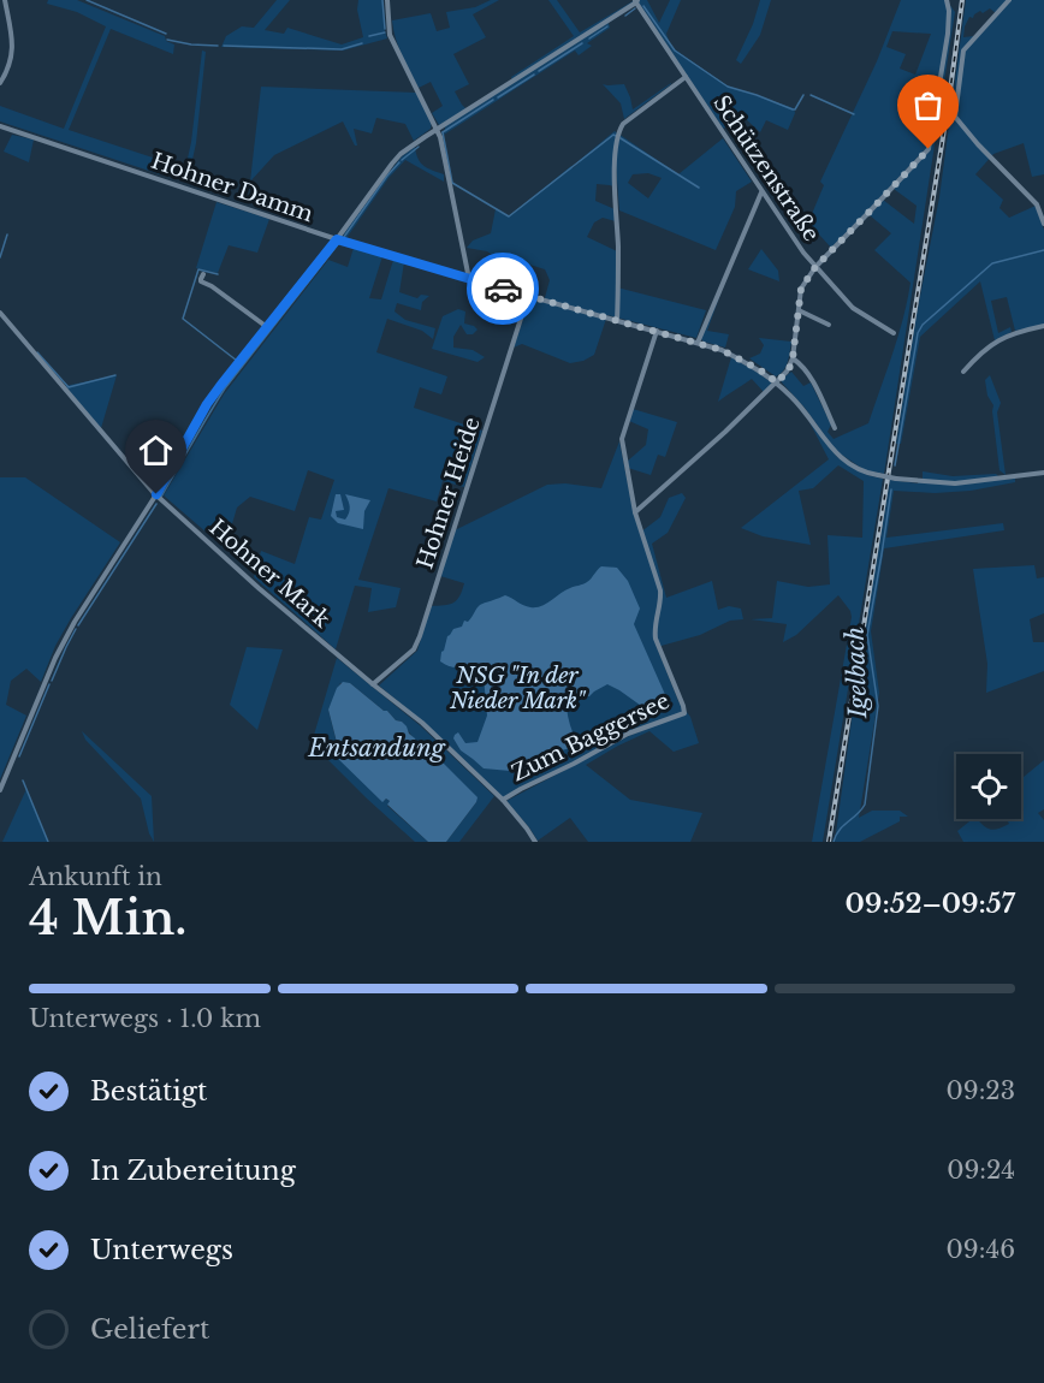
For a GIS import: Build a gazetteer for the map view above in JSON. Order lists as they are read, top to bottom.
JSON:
{
  "streets": {
    "street": [
      "Schützenstraße",
      "Hohner Damm",
      "Hohner Heide",
      "Hohner Mark",
      "Zum Baggersee"
    ]
  },
  "crossings": [
    ["Hohner Damm", "Hohner Heide"],
    ["Hohner Heide", "Hohner Mark"],
    ["Hohner Mark", "Zum Baggersee"]
  ],
  "water": ["Igelbach", "Entsandung"],
  "parks": ["NSG \"In der Nieder Mark\""],
  "page": {
    "heading": ["4 Min.", "Ankunft in", "09:52–09:57"],
    "bar": "Unterwegs · 1.0 km",
    "list": [
      ["Bestätigt", "09:23"],
      ["In Zubereitung", "09:24"],
      ["Unterwegs", "09:46"],
      "Geliefert"
    ]
  }
}
